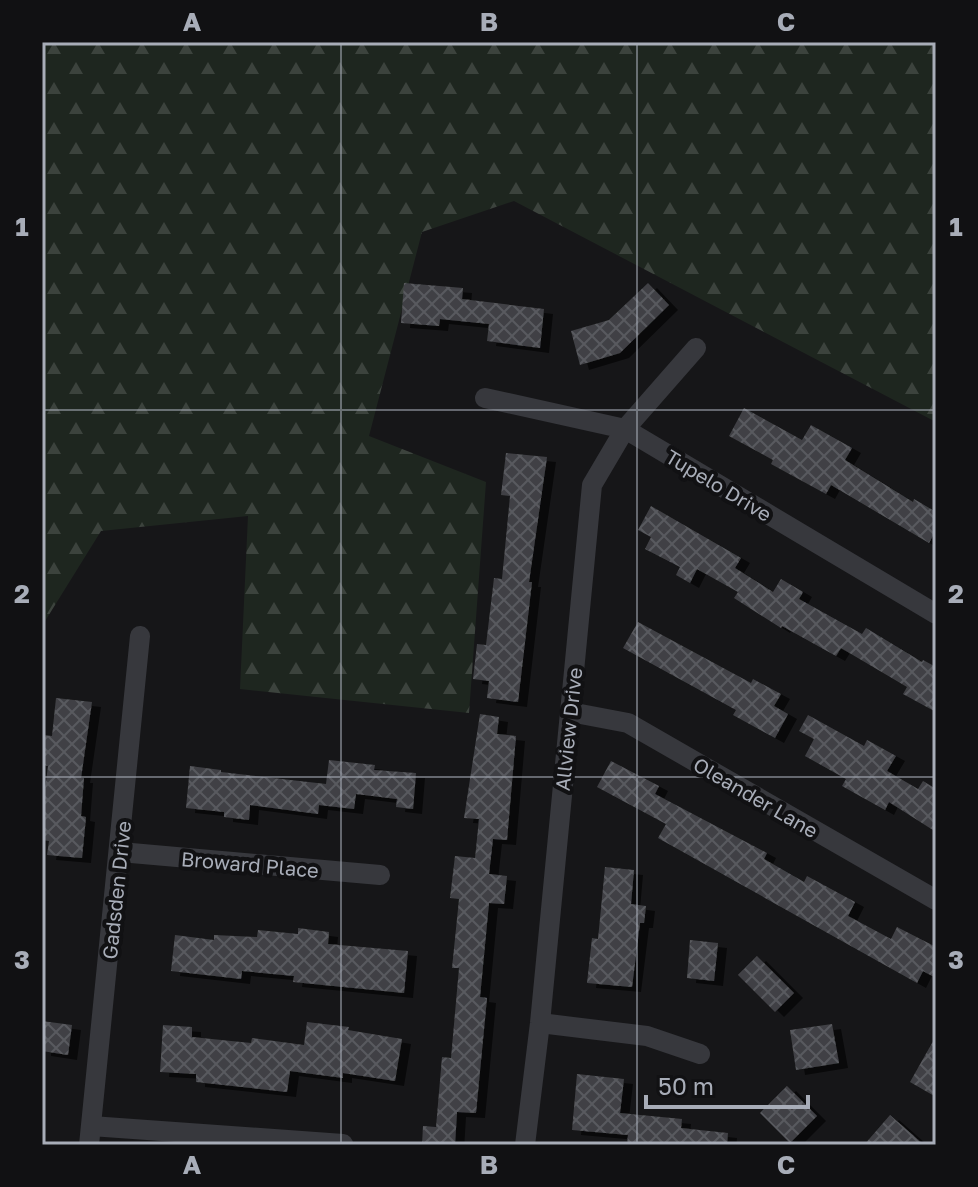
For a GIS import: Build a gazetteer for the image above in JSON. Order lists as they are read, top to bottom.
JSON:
{
  "streets": {
    "street": [
      "Tupelo Drive",
      "Allview Drive",
      "Oleander Lane",
      "Broward Place",
      "Gadsden Drive"
    ]
  },
  "crossings": [
    ["Tupelo Drive", "Allview Drive"],
    ["Allview Drive", "Oleander Lane"],
    ["Broward Place", "Gadsden Drive"]
  ],
  "scale_bar": "50 m",
  "grid": {
    "columns": ["A", "B", "C"],
    "rows": ["1", "2", "3"]
  }
}
